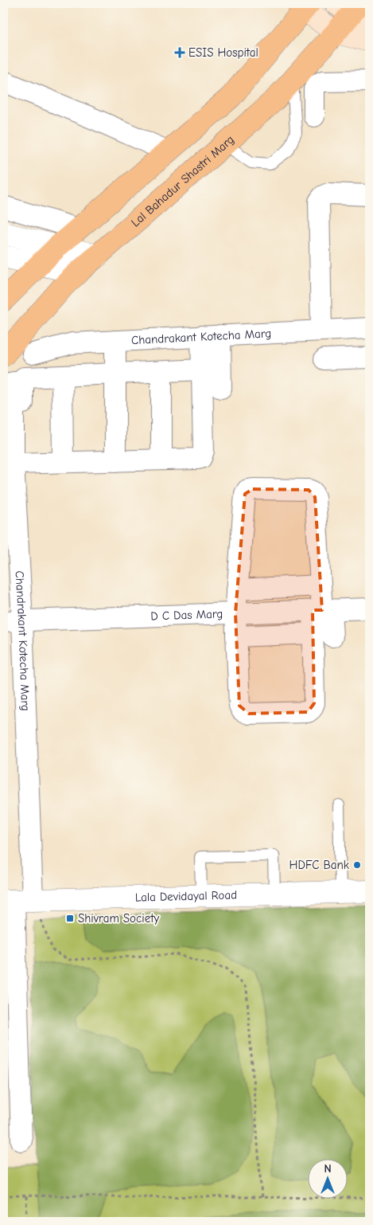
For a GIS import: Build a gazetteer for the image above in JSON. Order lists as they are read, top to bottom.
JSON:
{
  "streets": {
    "main road": ["Lal Bahadur Shastri Marg"],
    "street": ["Chandrakant Kotecha Marg", "D C Das Marg", "Lala Devidayal Road"]
  },
  "crossings": [
    ["Chandrakant Kotecha Marg", "D C Das Marg"],
    ["Chandrakant Kotecha Marg", "Lala Devidayal Road"]
  ],
  "places": {
    "health": ["ESIS Hospital"],
    "other": ["HDFC Bank"],
    "transit": ["Shivram Society"]
  },
  "north": "top"
}
